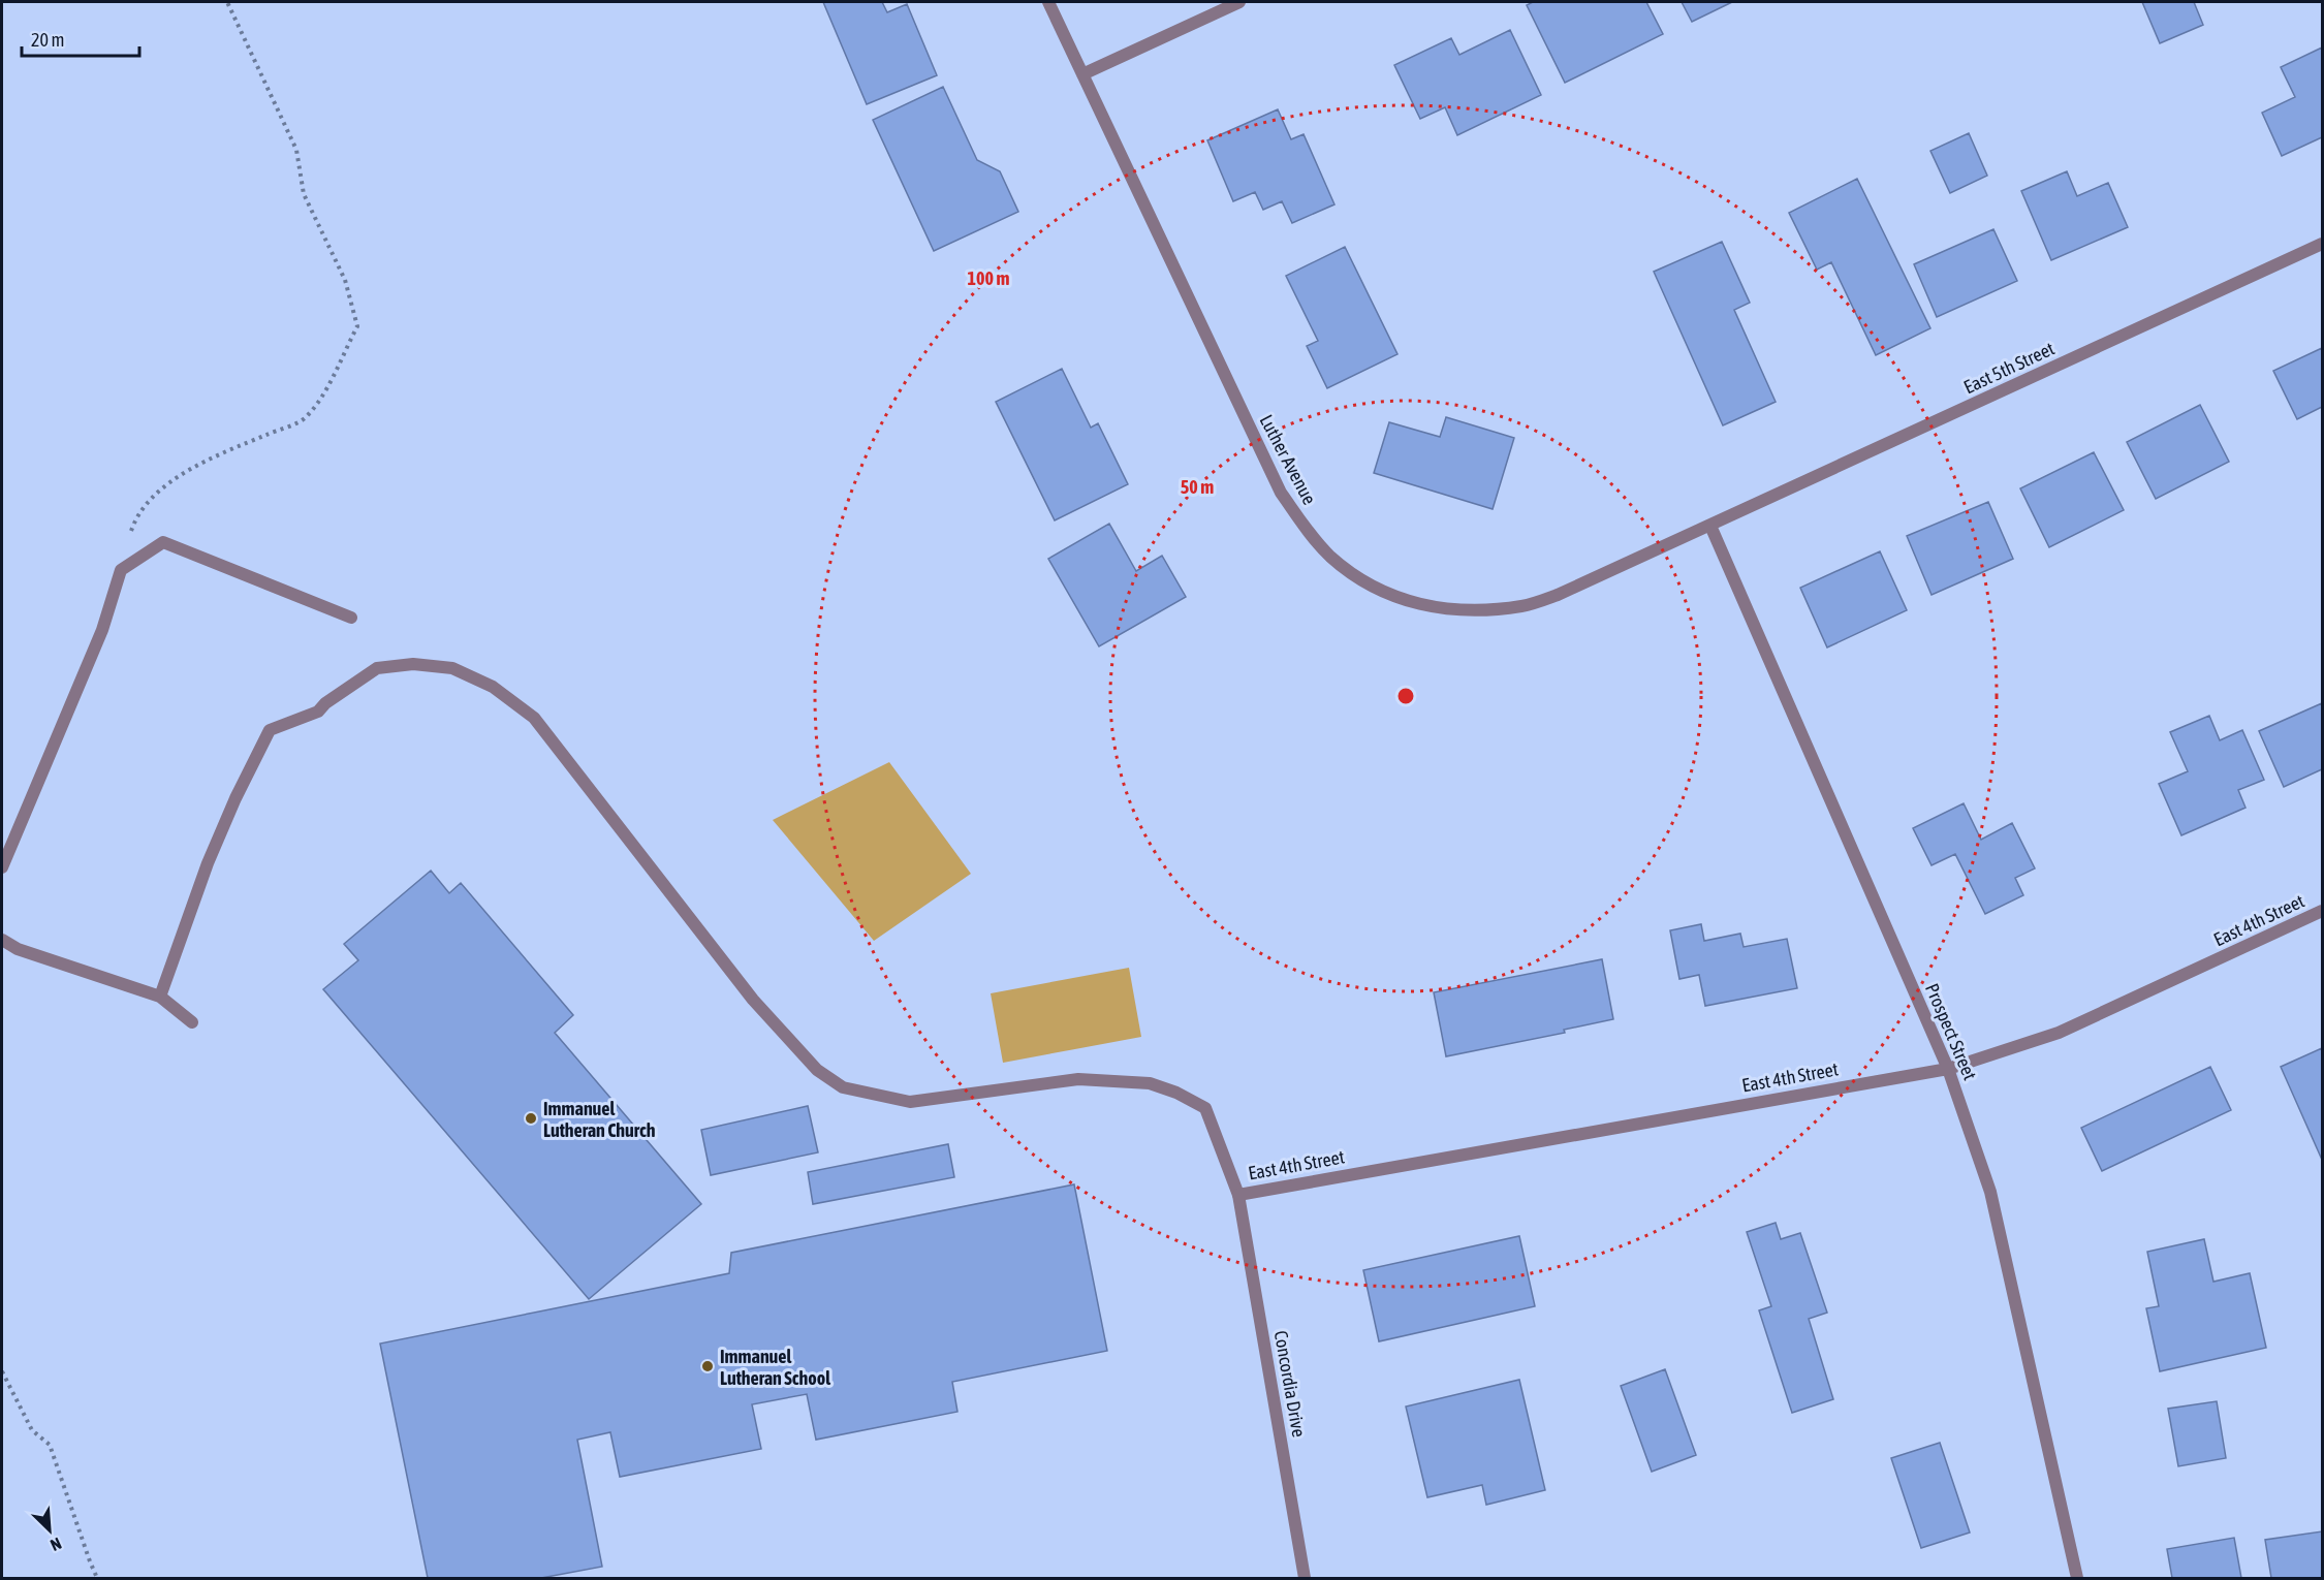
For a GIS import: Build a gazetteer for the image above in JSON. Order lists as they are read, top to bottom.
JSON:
{
  "streets": {
    "street": [
      "East 5th Street",
      "Luther Avenue",
      "East 4th Street",
      "Prospect Street",
      "Concordia Drive"
    ]
  },
  "crossings": [
    ["East 5th Street", "Luther Avenue"],
    ["East 5th Street", "Prospect Street"],
    ["Luther Avenue", "Prospect Street"],
    ["East 4th Street", "Prospect Street"],
    ["East 4th Street", "Concordia Drive"]
  ],
  "places": ["Immanuel Lutheran Church", "Immanuel Lutheran School"],
  "scale_bar": "20 m",
  "north": "bottom right",
  "rings": ["100 m", "50 m"]
}
